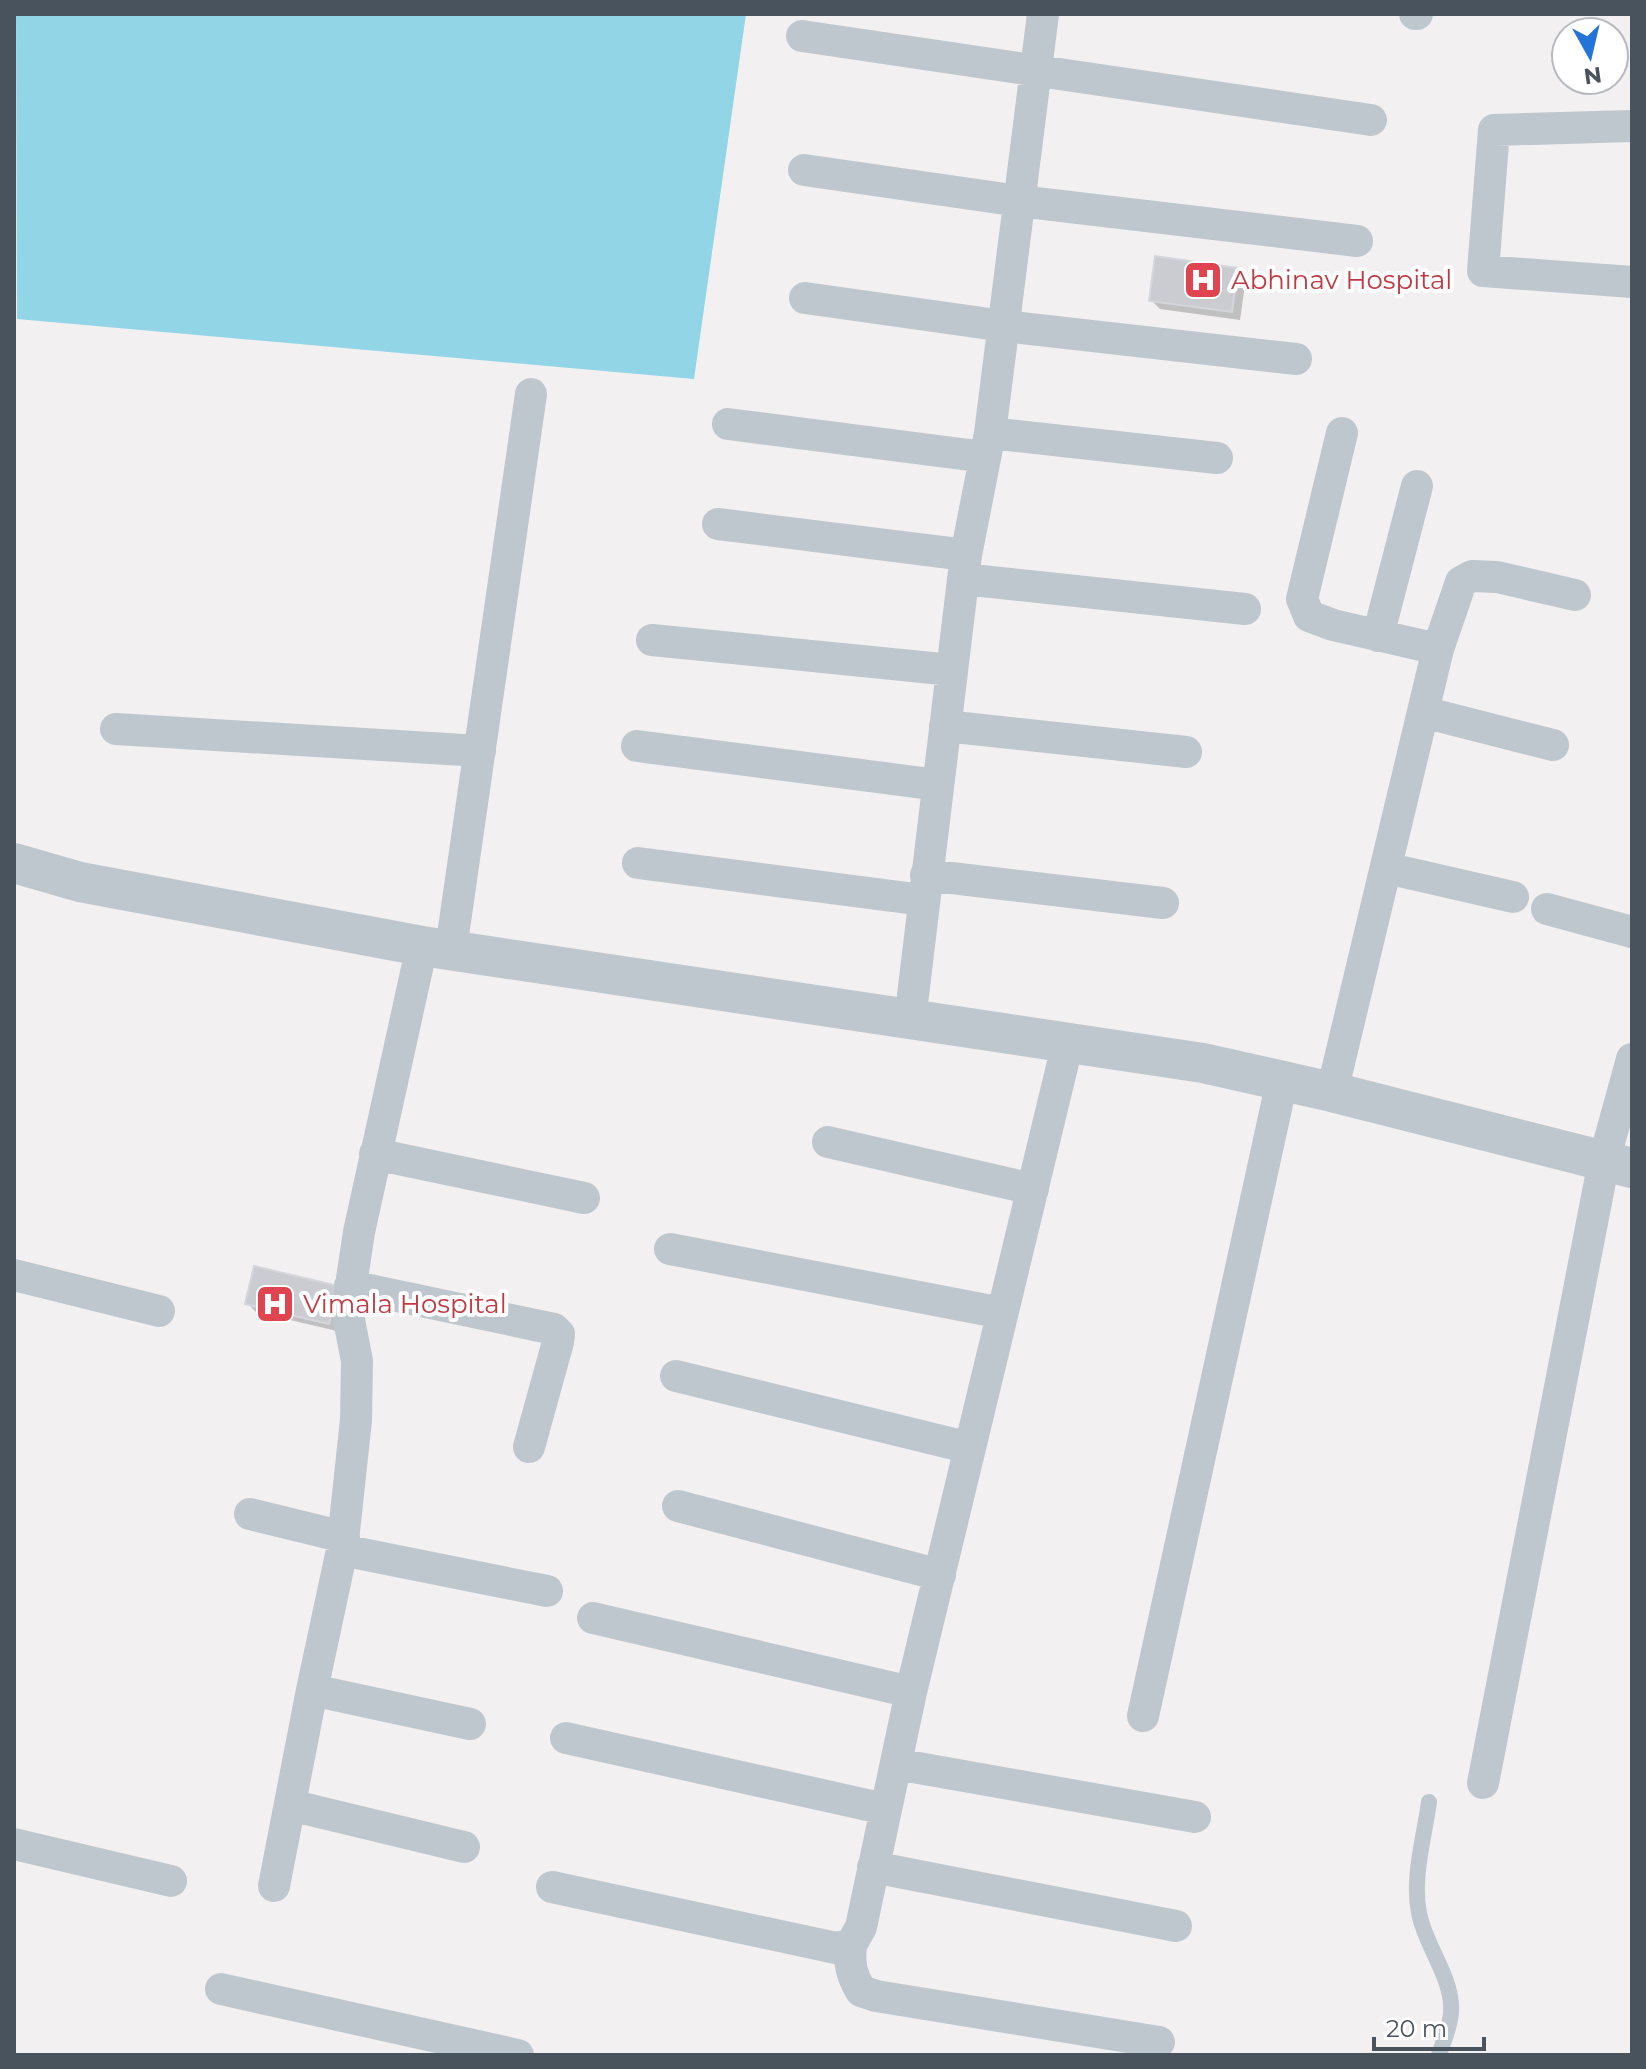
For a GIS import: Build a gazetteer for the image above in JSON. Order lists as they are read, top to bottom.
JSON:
{
  "places": {
    "hospital": ["Abhinav Hospital", "Vimala Hospital"]
  },
  "scale_bar": "20 m",
  "north": "bottom"
}
